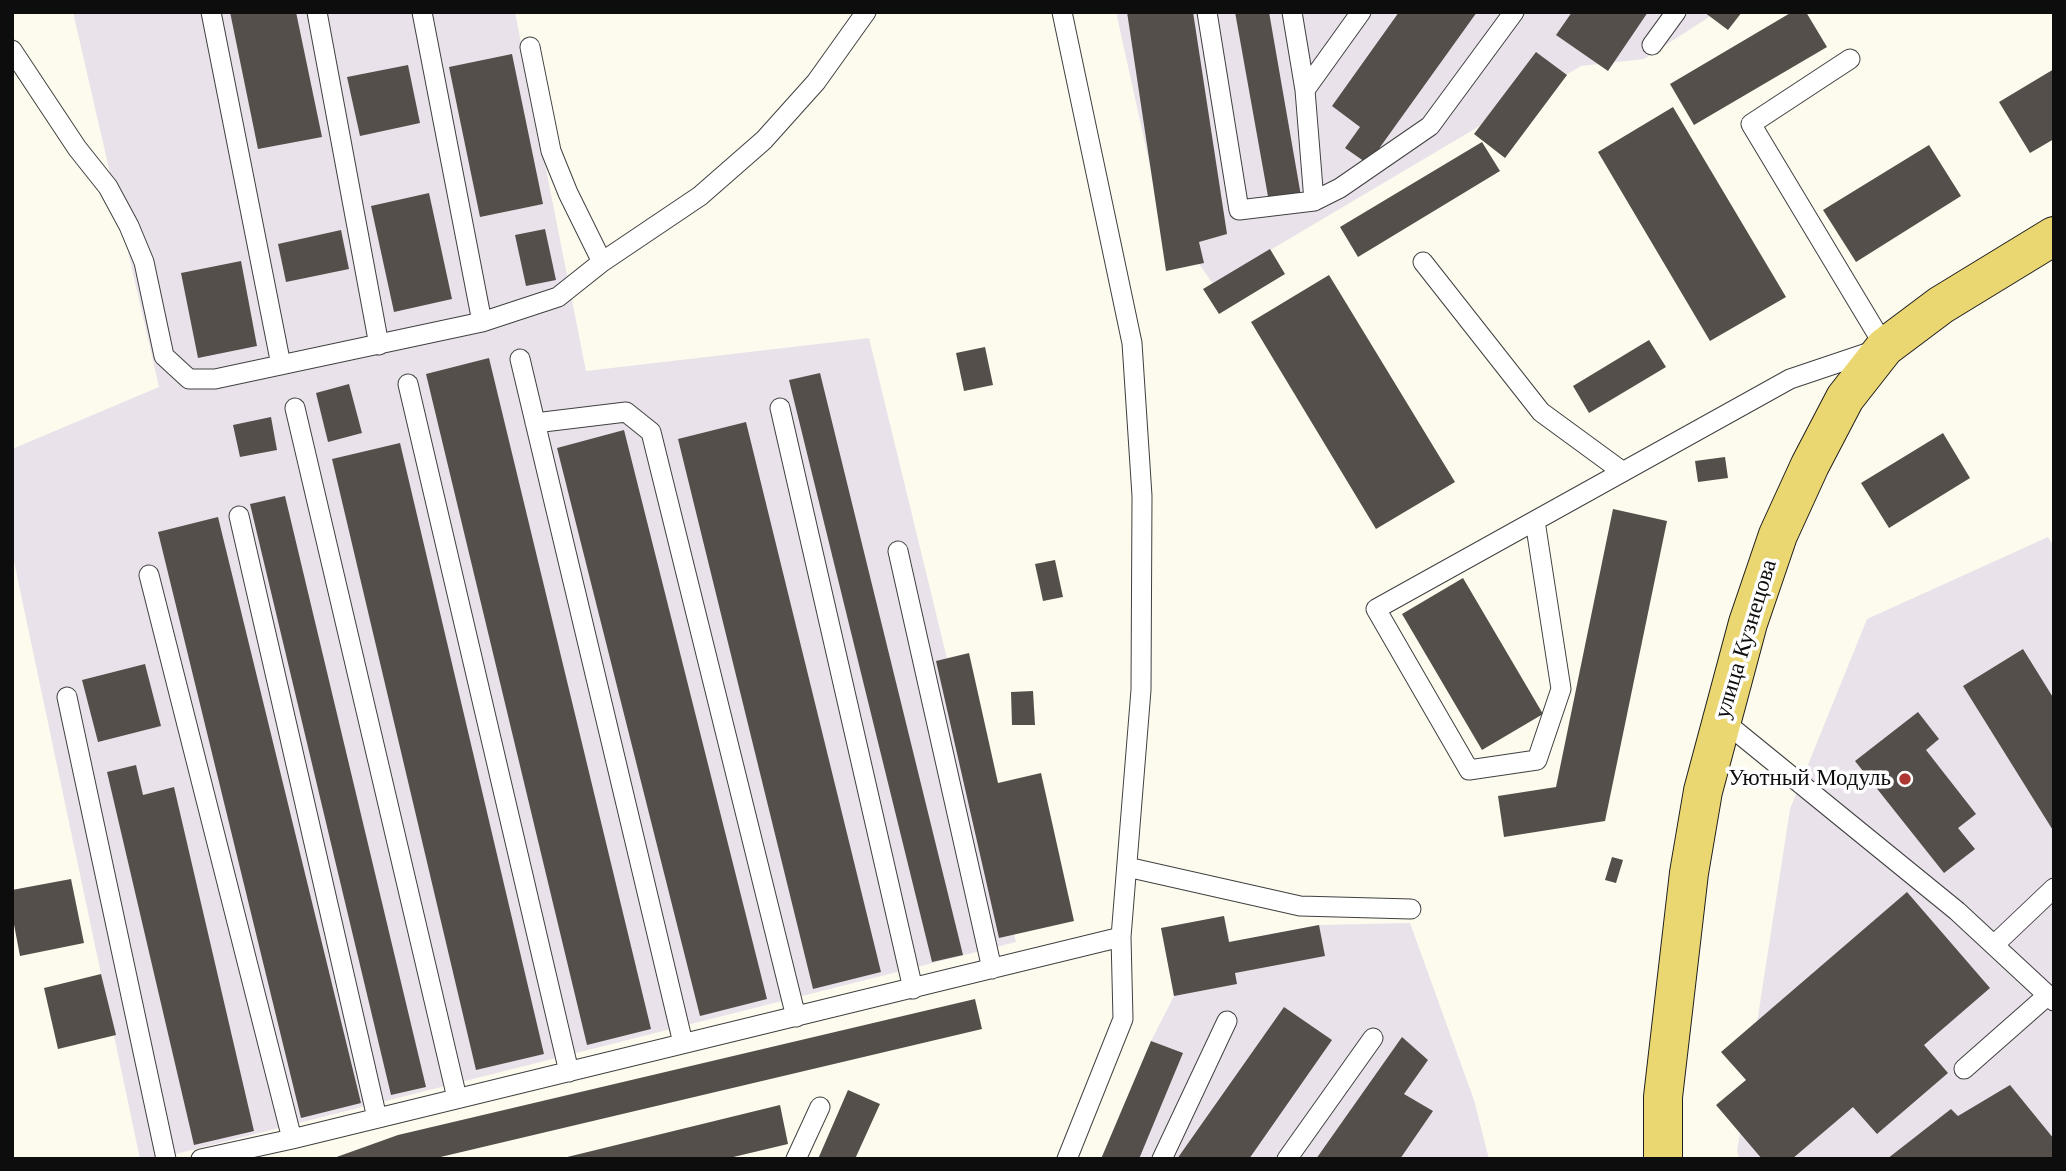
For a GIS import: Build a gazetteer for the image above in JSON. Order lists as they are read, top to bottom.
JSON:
{
  "streets": {
    "main road": ["улица Кузнецова"]
  },
  "places": ["Уютный Модуль"]
}
